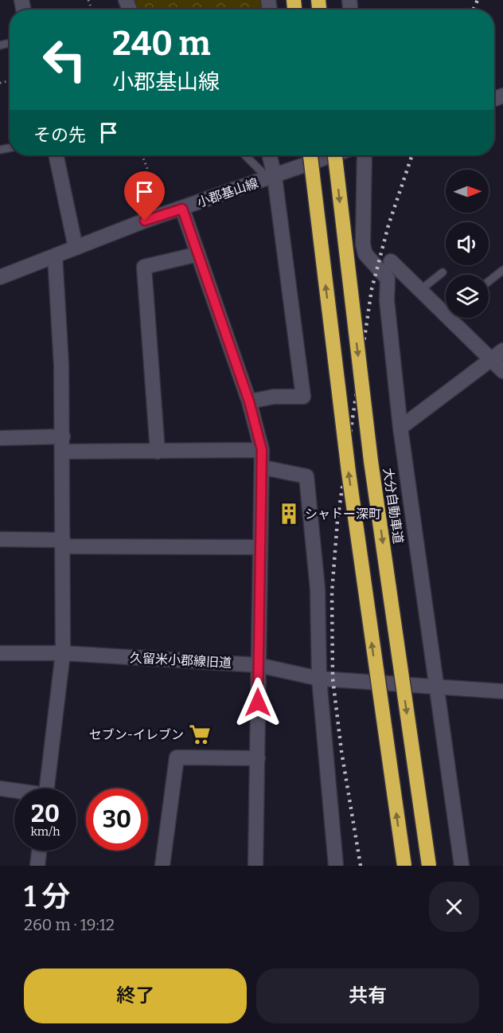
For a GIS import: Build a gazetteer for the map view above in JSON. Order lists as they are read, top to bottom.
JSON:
{
  "streets": {
    "highway": ["大分自動車道"],
    "street": ["小郡基山線", "久留米小郡線旧道"]
  },
  "places": {
    "building": ["シャトー深町"],
    "supermarket": ["セブン-イレブン"]
  },
  "north": "right",
  "page": {
    "turn": ["240 m", "小郡基山線"],
    "then": "その先",
    "speed": "20 km/h",
    "limit": "30",
    "heading": ["1 分", "260 m · 19:12"],
    "buttons": ["終了", "共有"]
  }
}
